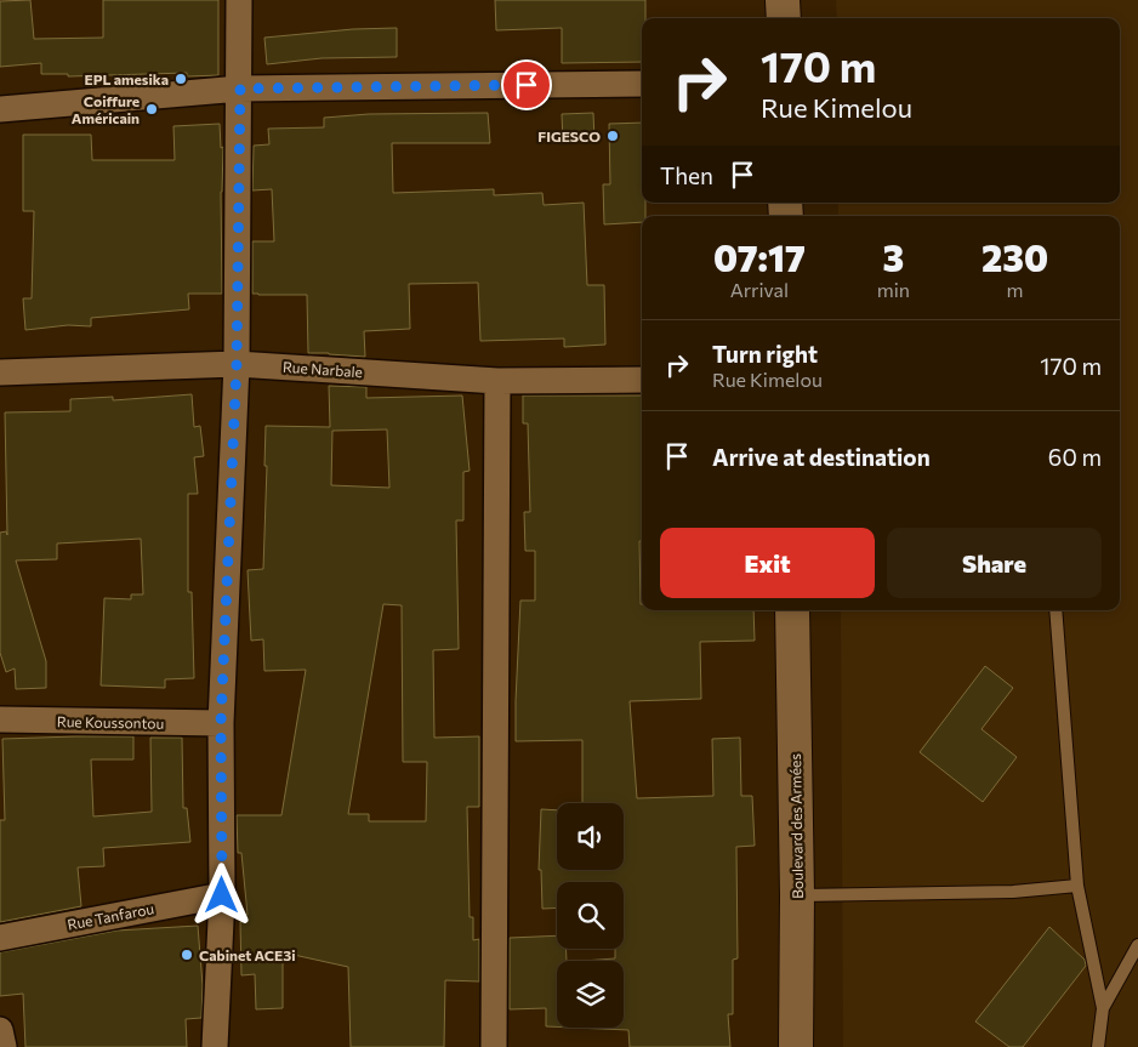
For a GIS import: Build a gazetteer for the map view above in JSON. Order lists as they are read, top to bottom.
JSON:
{
  "streets": {
    "street": [
      "Rue Narbale",
      "Rue Koussontou",
      "Boulevard des Armées",
      "Rue Tanfarou"
    ]
  },
  "places": [
    "EPL amesika",
    "Coiffure Américain",
    "FIGESCO",
    "Cabinet ACE3i"
  ],
  "page": {
    "turn": ["170 m", "Rue Kimelou"],
    "then": "Then",
    "eta": [
      "07:17",
      "Arrival",
      "3",
      "min",
      "230",
      "m"
    ],
    "list": [
      {
        "name": "Turn right",
        "note": "Rue Kimelou",
        "value": "170 m"
      },
      {
        "name": "Arrive at destination",
        "value": "60 m"
      }
    ],
    "buttons": ["Exit", "Share"]
  }
}
